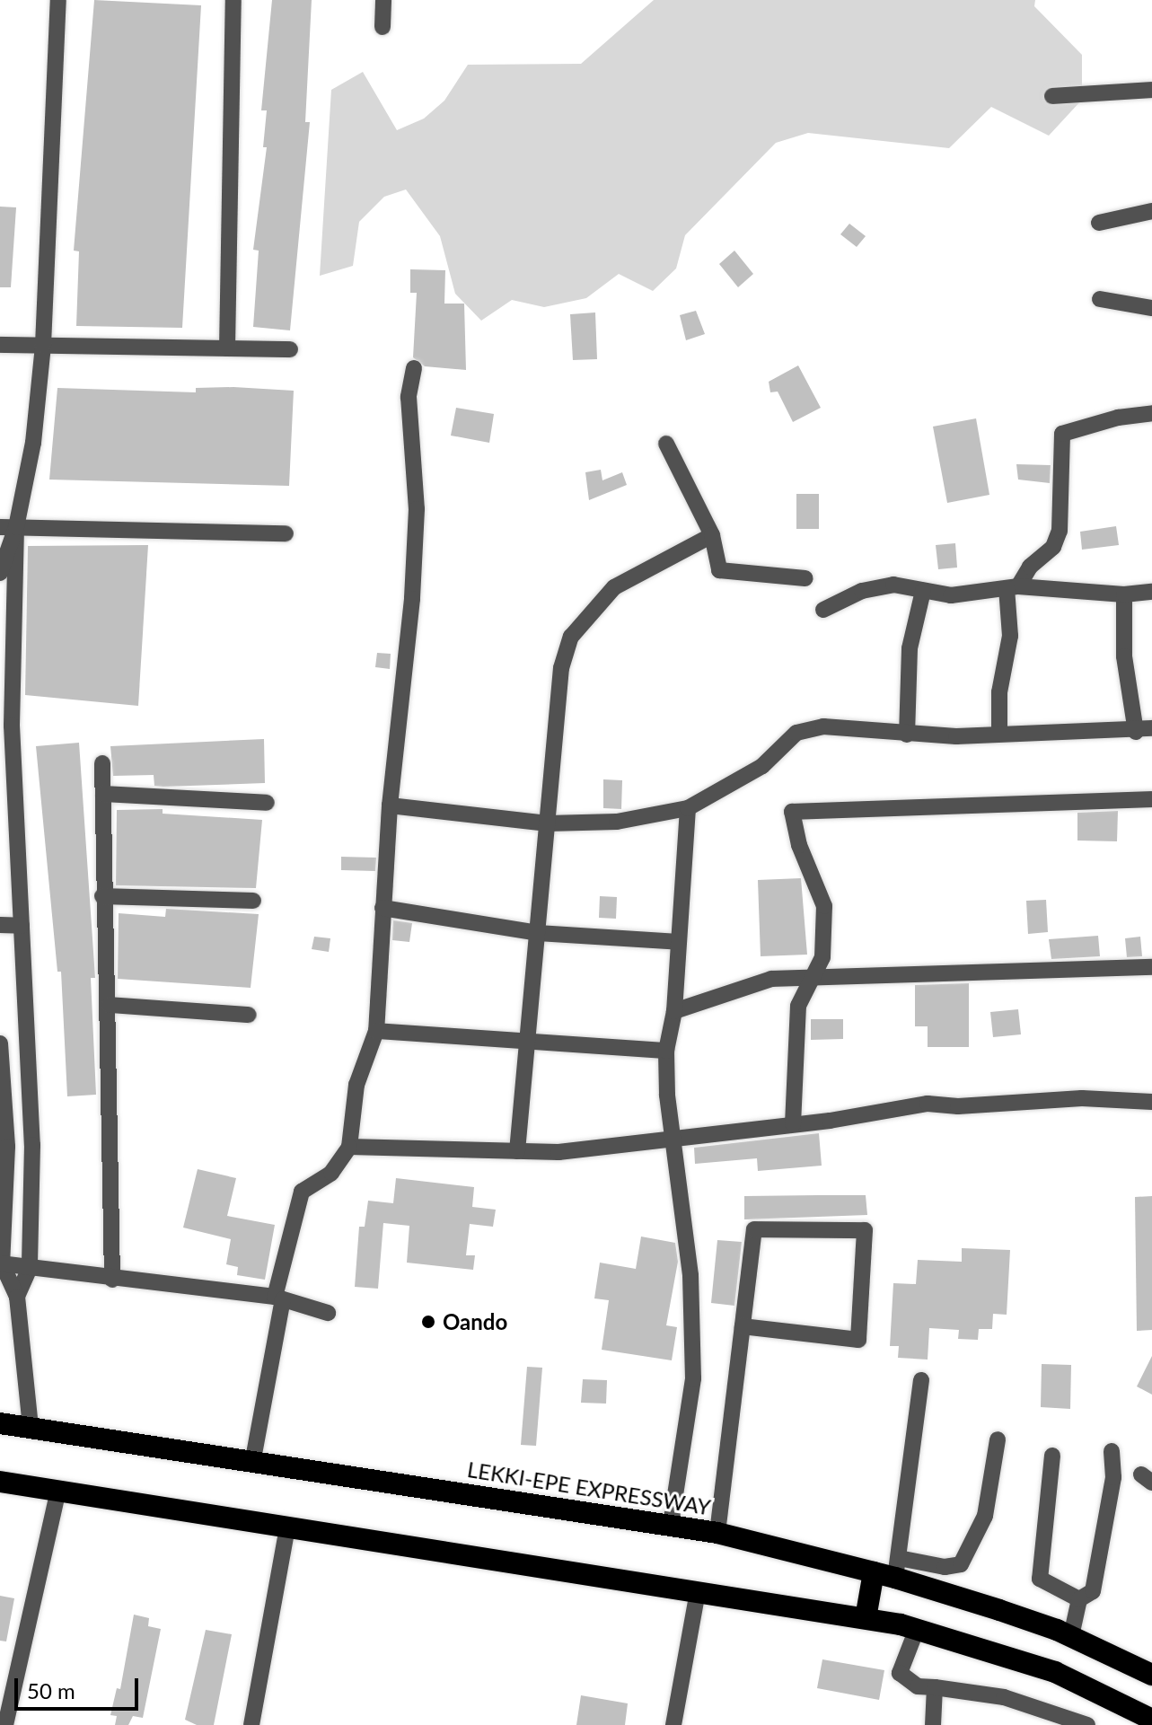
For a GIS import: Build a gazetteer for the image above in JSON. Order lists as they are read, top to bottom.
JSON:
{
  "streets": {
    "highway": ["LEKKI-EPE EXPRESSWAY"]
  },
  "places": ["Oando"],
  "scale_bar": "50 m"
}
